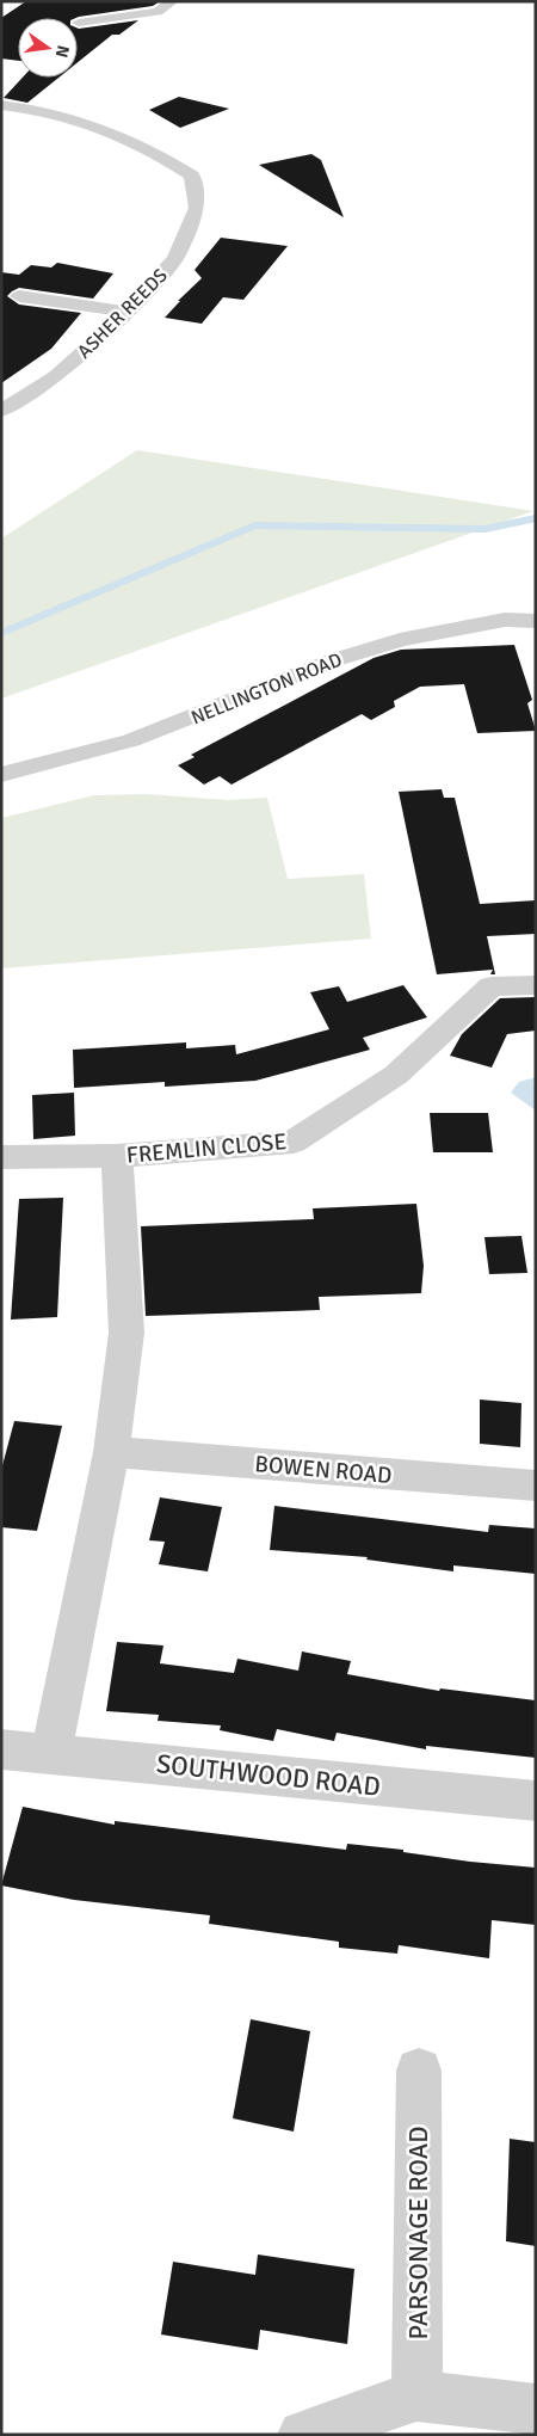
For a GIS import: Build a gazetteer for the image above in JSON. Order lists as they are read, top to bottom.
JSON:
{
  "streets": {
    "street": [
      "ASHER REEDS",
      "NELLINGTON ROAD",
      "FREMLIN CLOSE",
      "BOWEN ROAD",
      "SOUTHWOOD ROAD",
      "PARSONAGE ROAD"
    ]
  },
  "north": "right"
}
